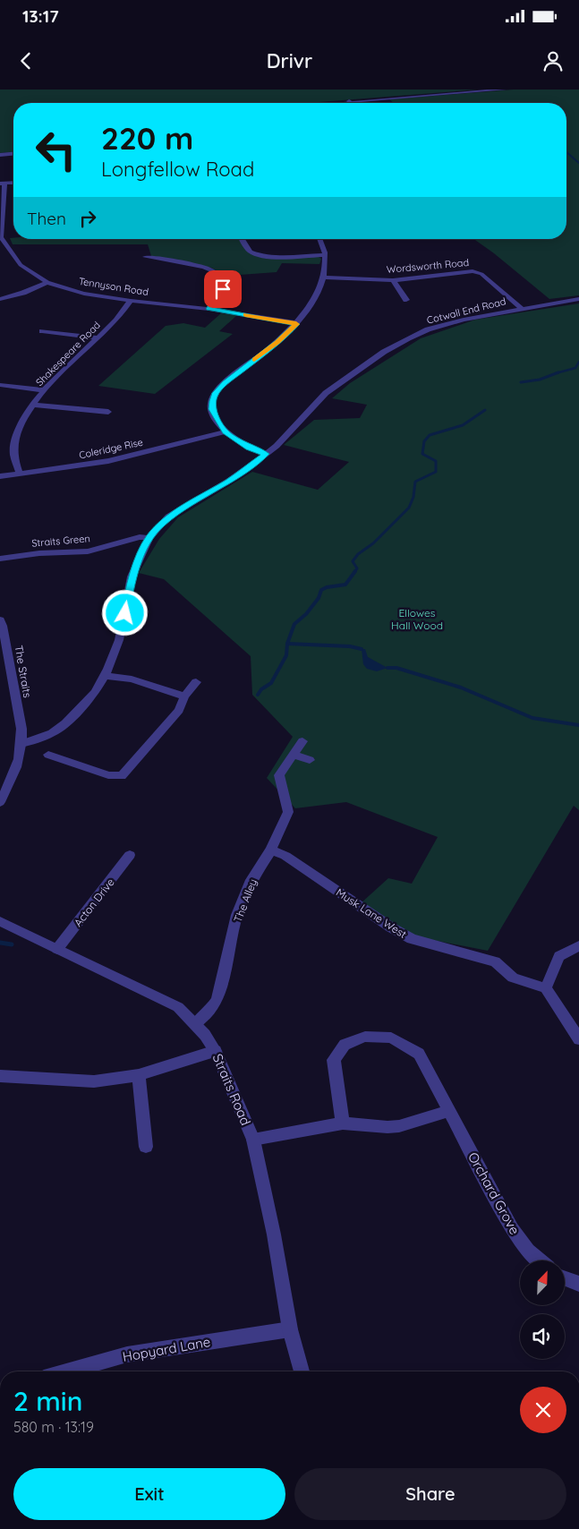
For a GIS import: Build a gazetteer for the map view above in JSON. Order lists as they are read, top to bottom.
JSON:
{
  "streets": {
    "street": [
      "Wordsworth Road",
      "Tennyson Road",
      "Cotwall End Road",
      "Shakespeare Road",
      "Coleridge Rise",
      "Straits Green",
      "The Straits",
      "The Alley",
      "Acton Drive",
      "Musk Lane West",
      "Straits Road",
      "Orchard Grove",
      "Hopyard Lane"
    ]
  },
  "crossings": [
    ["Wordsworth Road", "Cotwall End Road"],
    ["Tennyson Road", "Shakespeare Road"],
    ["Cotwall End Road", "Straits Green"],
    ["Cotwall End Road", "The Straits"],
    ["Shakespeare Road", "Coleridge Rise"],
    ["The Alley", "Musk Lane West"],
    ["The Alley", "Straits Road"],
    ["Acton Drive", "Straits Road"],
    ["Straits Road", "Hopyard Lane"]
  ],
  "parks": ["Ellowes Hall Wood"],
  "north": "top right",
  "page": {
    "status": "13:17",
    "header": "Drivr",
    "turn": ["220 m", "Longfellow Road"],
    "then": "Then",
    "heading": ["2 min", "580 m · 13:19"],
    "buttons": ["Exit", "Share"]
  }
}
